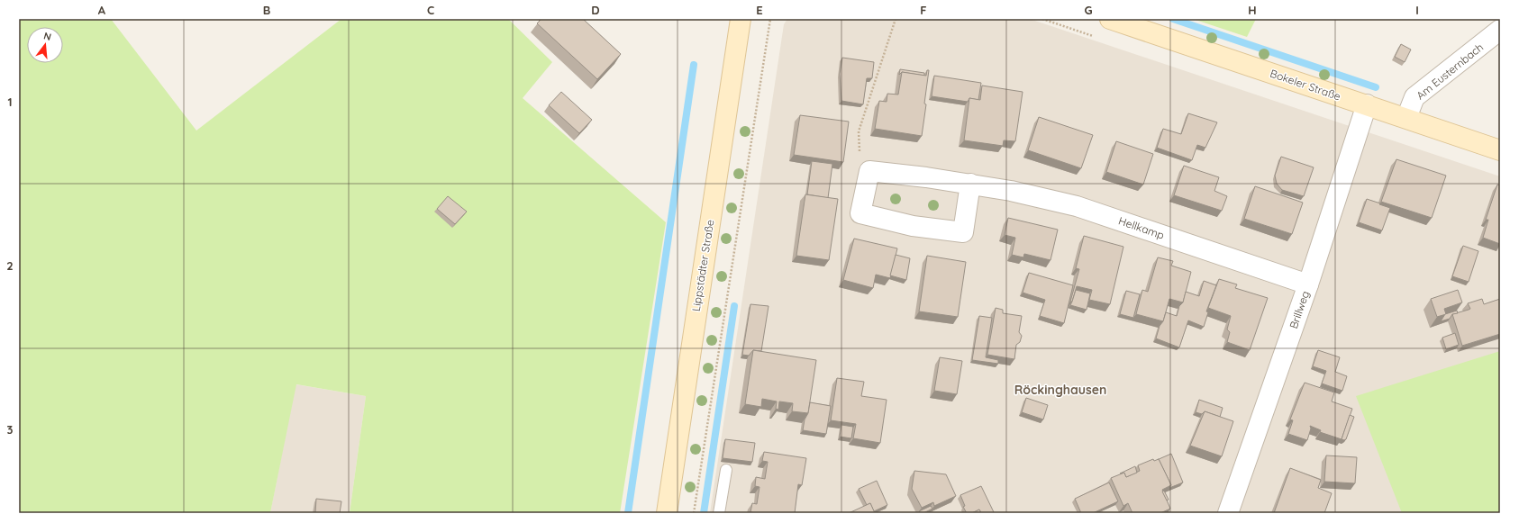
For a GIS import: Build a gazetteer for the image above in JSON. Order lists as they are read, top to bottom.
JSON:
{
  "streets": {
    "street": [
      "Am Eusternbach",
      "Bokeler Straße",
      "Hellkamp",
      "Lippstädter Straße",
      "Brillweg"
    ]
  },
  "crossings": [
    ["Am Eusternbach", "Bokeler Straße"],
    ["Bokeler Straße", "Brillweg"],
    ["Hellkamp", "Brillweg"]
  ],
  "districts": ["Röckinghausen"],
  "north": "top",
  "grid": {
    "columns": [
      "A",
      "B",
      "C",
      "D",
      "E",
      "F",
      "G",
      "H",
      "I"
    ],
    "rows": ["1", "2", "3"]
  }
}
